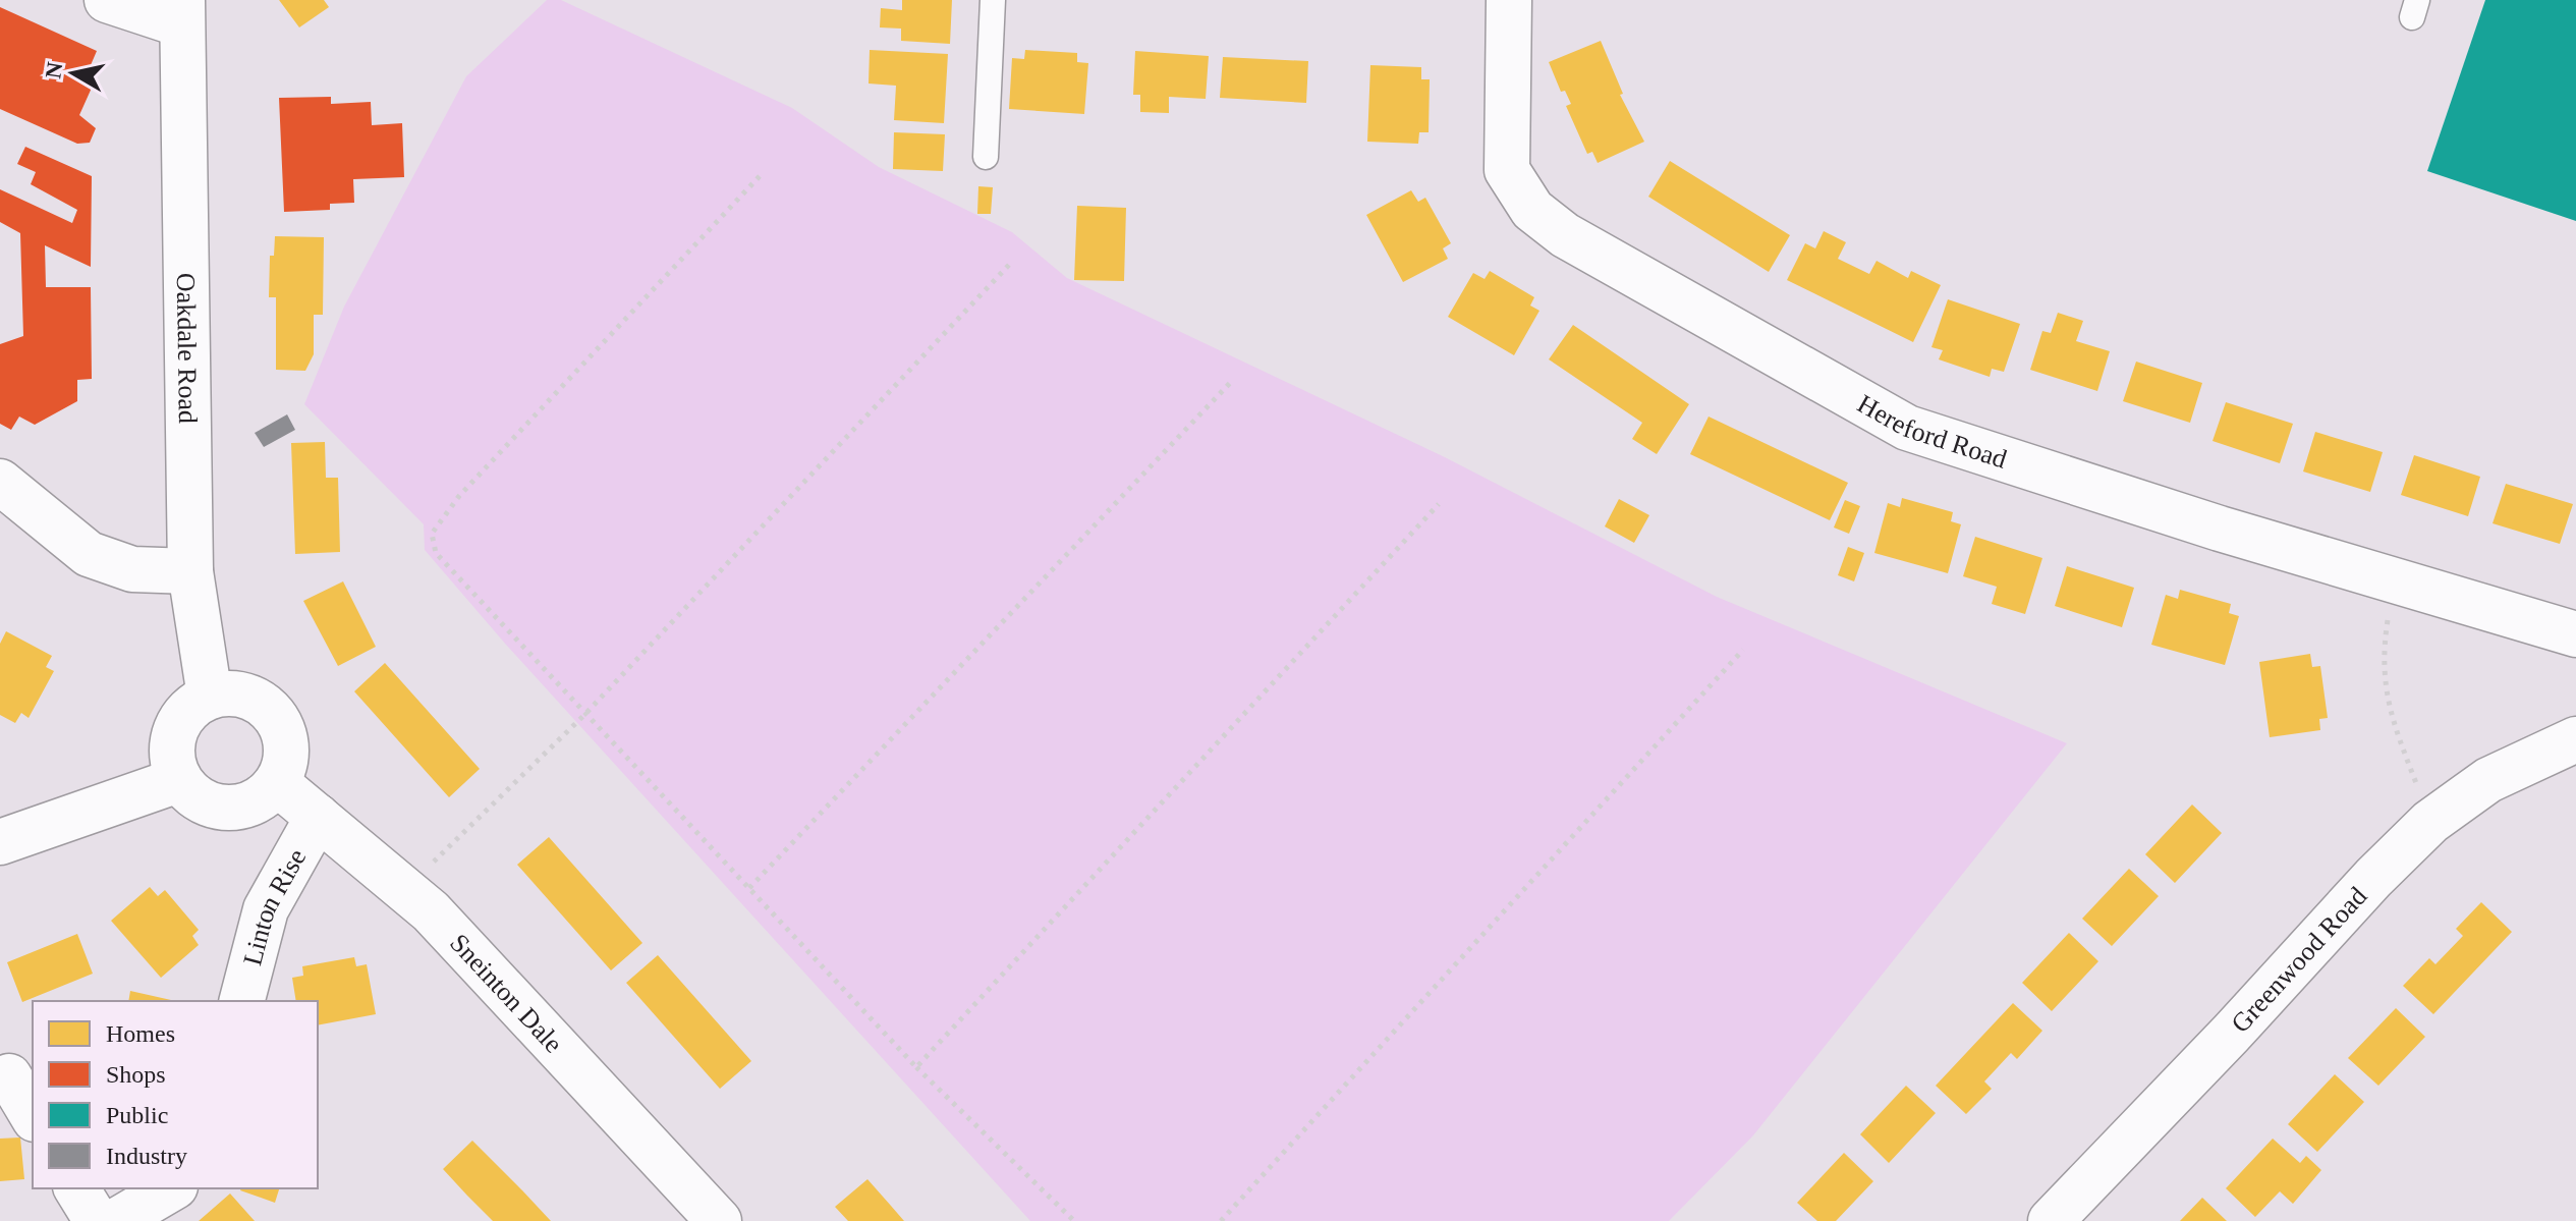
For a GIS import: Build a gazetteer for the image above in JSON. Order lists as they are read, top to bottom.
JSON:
{
  "streets": {
    "street": [
      "Oakdale Road",
      "Hereford Road",
      "Linton Rise",
      "Greenwood Road",
      "Sneinton Dale"
    ]
  },
  "crossings": [
    ["Oakdale Road", "Sneinton Dale"],
    ["Linton Rise", "Sneinton Dale"]
  ],
  "legend": [
    "Homes",
    "Shops",
    "Public",
    "Industry"
  ],
  "north": "left"
}
